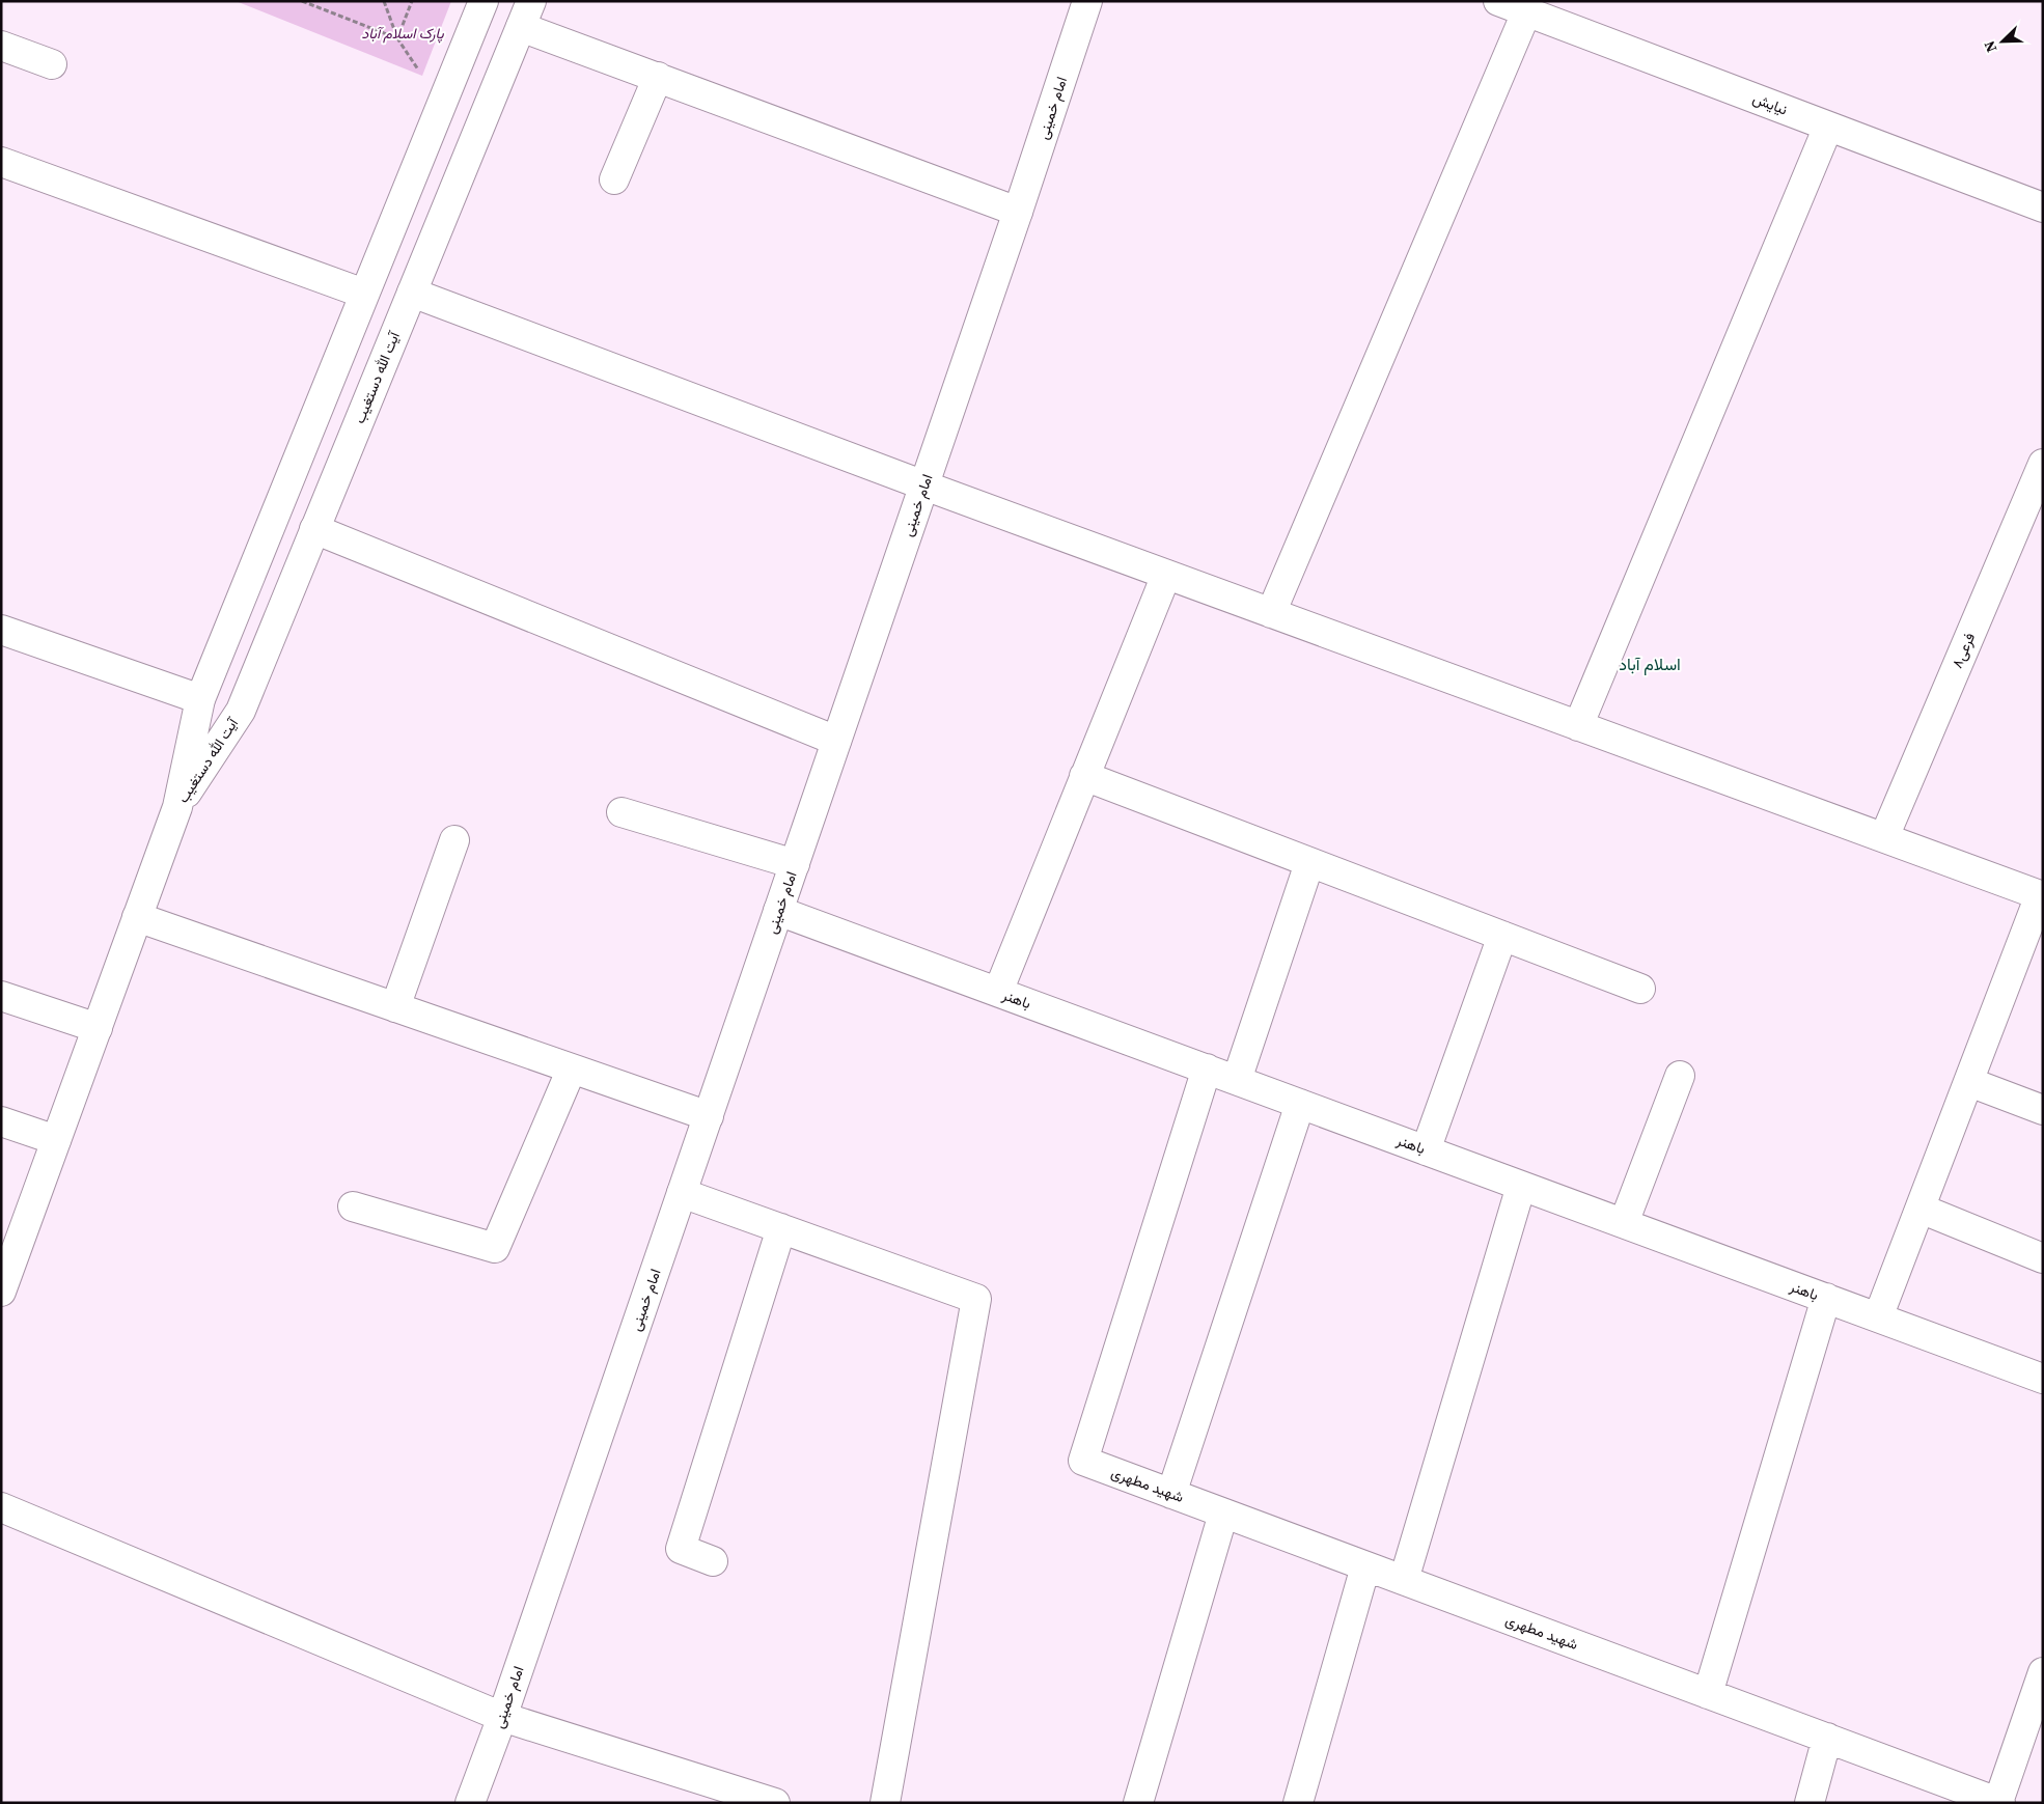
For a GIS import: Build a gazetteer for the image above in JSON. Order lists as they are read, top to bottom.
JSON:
{
  "streets": {
    "street": [
      "نیایش",
      "امام خمینی",
      "آیت الله دستغیب",
      "فرعی۸",
      "باهنر",
      "شهید مطهری"
    ]
  },
  "crossings": [
    ["امام خمینی", "باهنر"],
    ["باهنر", "شهید مطهری"]
  ],
  "districts": ["اسلام آباد"],
  "parks": ["پارک اسلام آباد"],
  "north": "bottom left"
}
